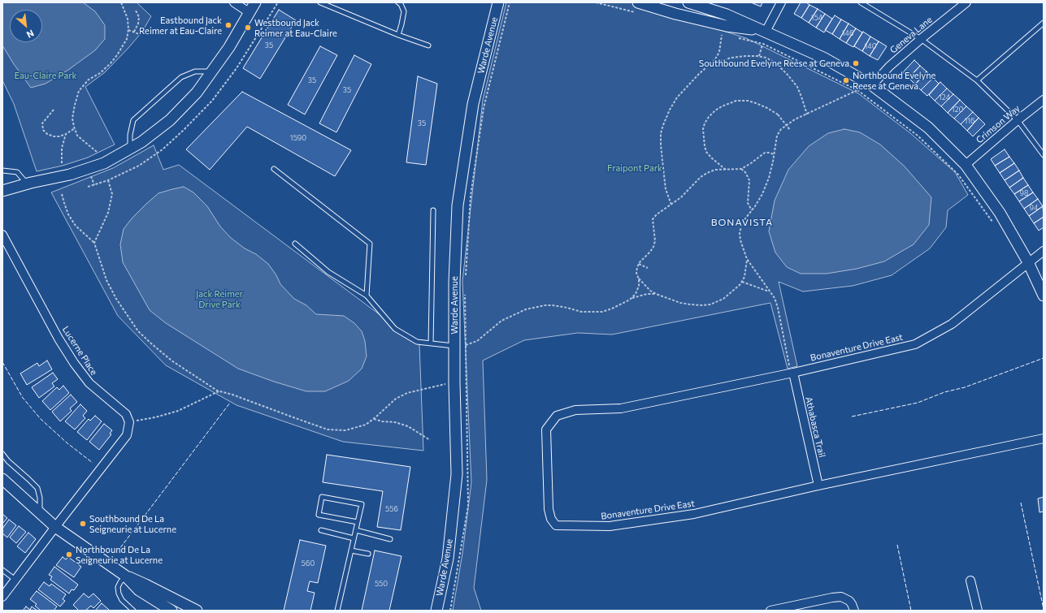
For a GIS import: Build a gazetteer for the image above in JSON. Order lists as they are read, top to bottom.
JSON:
{
  "streets": {
    "street": [
      "Geneva Lane",
      "Warde Avenue",
      "Crimson Way",
      "Bonaventure Drive East",
      "Lucerne Place",
      "Athabasca Trail"
    ]
  },
  "crossings": [
    ["Bonaventure Drive East", "Athabasca Trail"]
  ],
  "districts": ["BONAVISTA"],
  "parks": ["Eau-Claire Park", "Fraipont Park", "Jack Reimer Drive Park"],
  "places": [
    "Eastbound Jack Reimer at Eau-Claire",
    "Westbound Jack Reimer at Eau-Claire",
    "Southbound Evelyne Reese at Geneva",
    "Northbound Evelyne Reese at Geneva",
    "Southbound De La Seigneurie at Lucerne",
    "Northbound De La Seigneurie at Lucerne"
  ],
  "house_numbers": [
    "154",
    "146",
    "35",
    "140",
    "35",
    "35",
    "124",
    "120",
    "116",
    "35",
    "1590",
    "98",
    "94",
    "556",
    "560",
    "550"
  ],
  "north": "bottom right"
}
